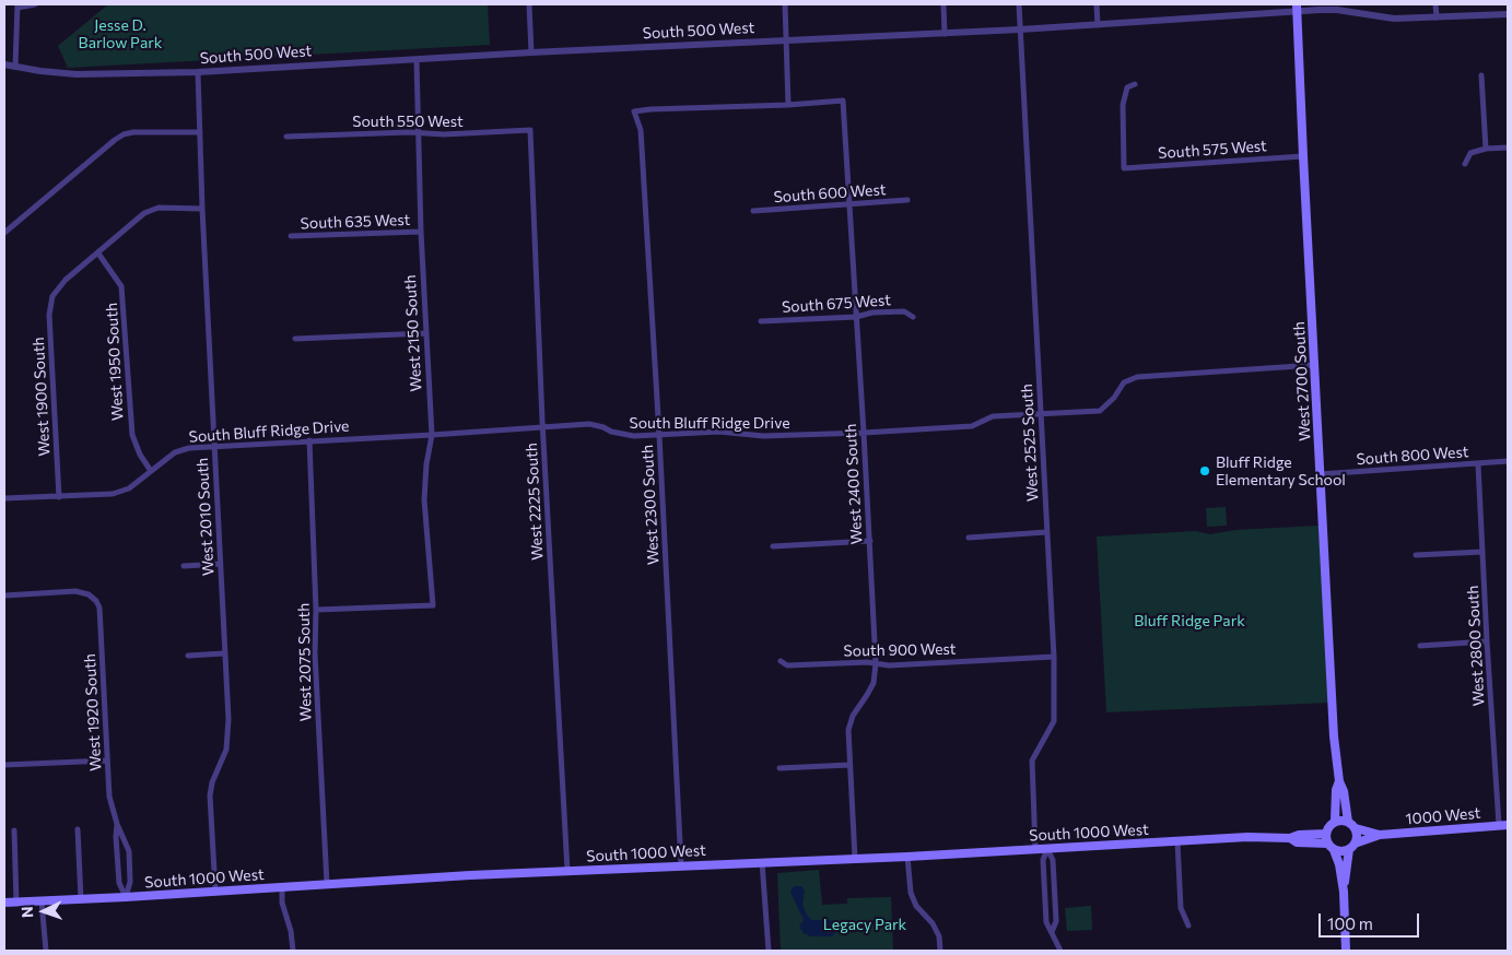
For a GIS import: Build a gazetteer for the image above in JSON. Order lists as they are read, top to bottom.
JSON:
{
  "streets": {
    "main road": ["West 2700 South", "1000 West", "South 1000 West"],
    "street": [
      "South 500 West",
      "South 550 West",
      "South 575 West",
      "South 600 West",
      "South 635 West",
      "South 675 West",
      "West 2150 South",
      "West 1950 South",
      "West 1900 South",
      "South Bluff Ridge Drive",
      "West 2525 South",
      "South 800 West",
      "West 2400 South",
      "West 2225 South",
      "West 2300 South",
      "West 2010 South",
      "West 2800 South",
      "South 900 West",
      "West 2075 South",
      "West 1920 South"
    ]
  },
  "crossings": [
    ["South 500 West", "West 2150 South"],
    ["South 500 West", "West 2700 South"],
    ["South 500 West", "West 2525 South"],
    ["South 500 West", "West 2010 South"],
    ["South 550 West", "West 2150 South"],
    ["South 550 West", "West 2225 South"],
    ["South 575 West", "West 2700 South"],
    ["South 600 West", "West 2400 South"],
    ["South 635 West", "West 2150 South"],
    ["South 675 West", "West 2400 South"],
    ["West 2150 South", "South Bluff Ridge Drive"],
    ["West 2150 South", "West 2075 South"],
    ["West 1950 South", "West 1900 South"],
    ["West 1950 South", "South Bluff Ridge Drive"],
    ["West 2700 South", "South Bluff Ridge Drive"],
    ["West 2700 South", "South 800 West"],
    ["West 2700 South", "South 1000 West"],
    ["West 1900 South", "South Bluff Ridge Drive"],
    ["South Bluff Ridge Drive", "West 2525 South"],
    ["South Bluff Ridge Drive", "West 2400 South"],
    ["South Bluff Ridge Drive", "West 2225 South"],
    ["South Bluff Ridge Drive", "West 2300 South"],
    ["South Bluff Ridge Drive", "West 2010 South"],
    ["South Bluff Ridge Drive", "West 2075 South"],
    ["West 2525 South", "South 900 West"],
    ["West 2525 South", "South 1000 West"],
    ["South 800 West", "West 2800 South"],
    ["West 2400 South", "West 2300 South"],
    ["West 2400 South", "South 900 West"],
    ["West 2400 South", "South 1000 West"],
    ["West 2225 South", "South 1000 West"],
    ["West 2300 South", "South 1000 West"],
    ["West 2010 South", "South 1000 West"],
    ["West 2800 South", "1000 West"],
    ["West 2075 South", "South 1000 West"],
    ["West 1920 South", "South 1000 West"]
  ],
  "parks": ["Jesse D. Barlow Park", "Bluff Ridge Park", "Legacy Park"],
  "places": ["Bluff Ridge Elementary School"],
  "scale_bar": "100 m",
  "north": "left"
}
